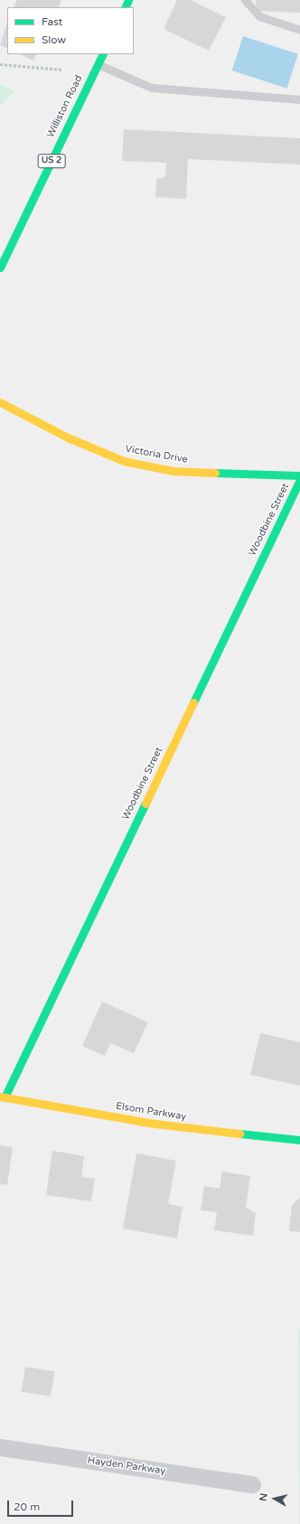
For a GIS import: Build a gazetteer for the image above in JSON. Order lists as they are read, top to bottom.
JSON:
{
  "streets": {
    "street": [
      "Williston Road",
      "US 2",
      "Victoria Drive",
      "Woodbine Street",
      "Elsom Parkway",
      "Hayden Parkway"
    ]
  },
  "crossings": [
    ["Woodbine Street", "Elsom Parkway"]
  ],
  "legend": ["Fast", "Slow"],
  "scale_bar": "20 m",
  "north": "left"
}
